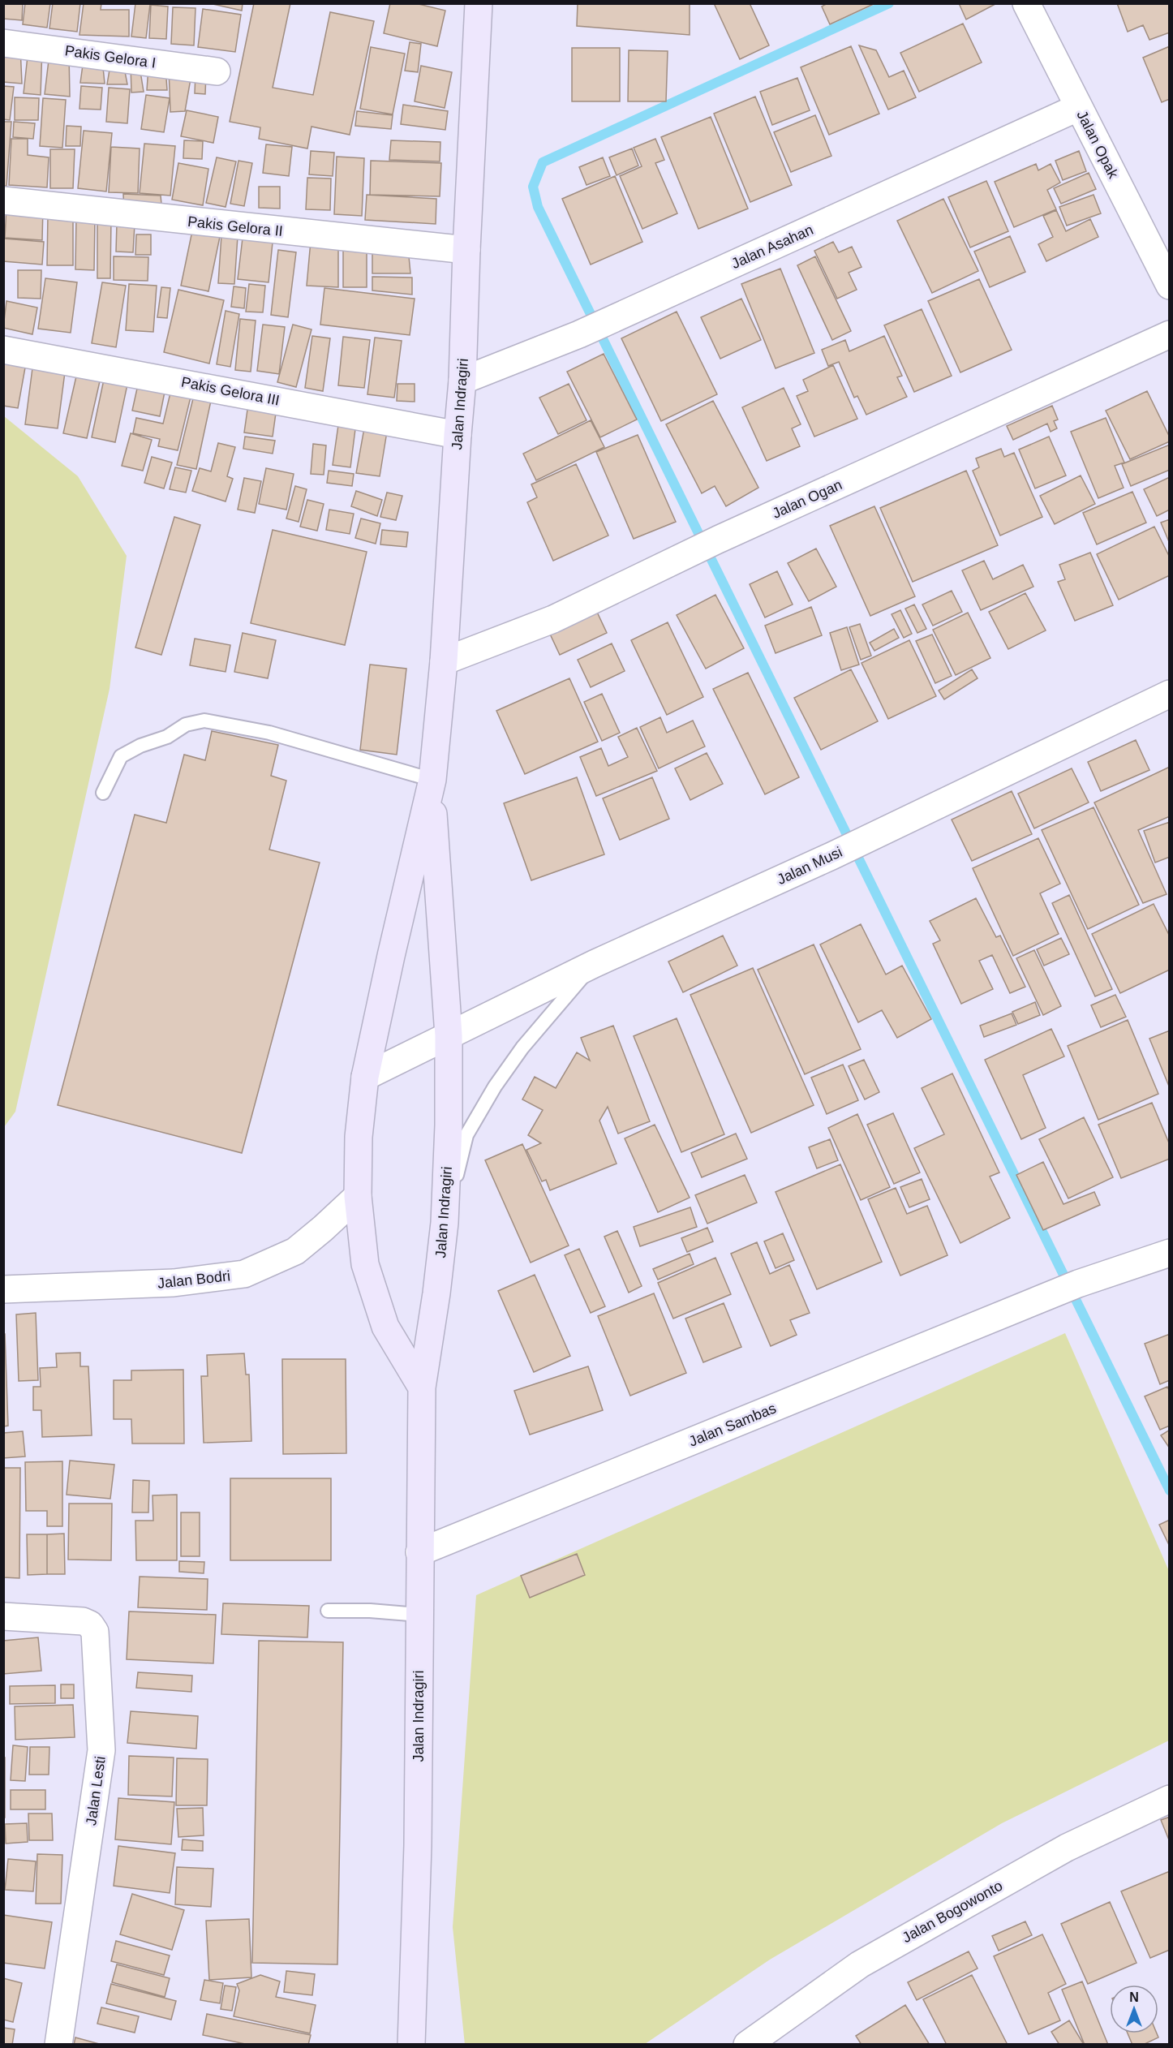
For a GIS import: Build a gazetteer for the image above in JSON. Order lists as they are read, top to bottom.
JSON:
{
  "streets": {
    "street": [
      "Pakis Gelora I",
      "Jalan Opak",
      "Pakis Gelora II",
      "Jalan Asahan",
      "Pakis Gelora III",
      "Jalan Indragiri",
      "Jalan Ogan",
      "Jalan Musi",
      "Jalan Bodri",
      "Jalan Sambas",
      "Jalan Lesti",
      "Jalan Bogowonto"
    ]
  },
  "crossings": [
    ["Jalan Opak", "Jalan Asahan"],
    ["Pakis Gelora II", "Jalan Indragiri"],
    ["Jalan Asahan", "Jalan Indragiri"],
    ["Pakis Gelora III", "Jalan Indragiri"],
    ["Jalan Indragiri", "Jalan Ogan"],
    ["Jalan Indragiri", "Jalan Musi"],
    ["Jalan Indragiri", "Jalan Bodri"],
    ["Jalan Indragiri", "Jalan Sambas"]
  ],
  "north": "top"
}
